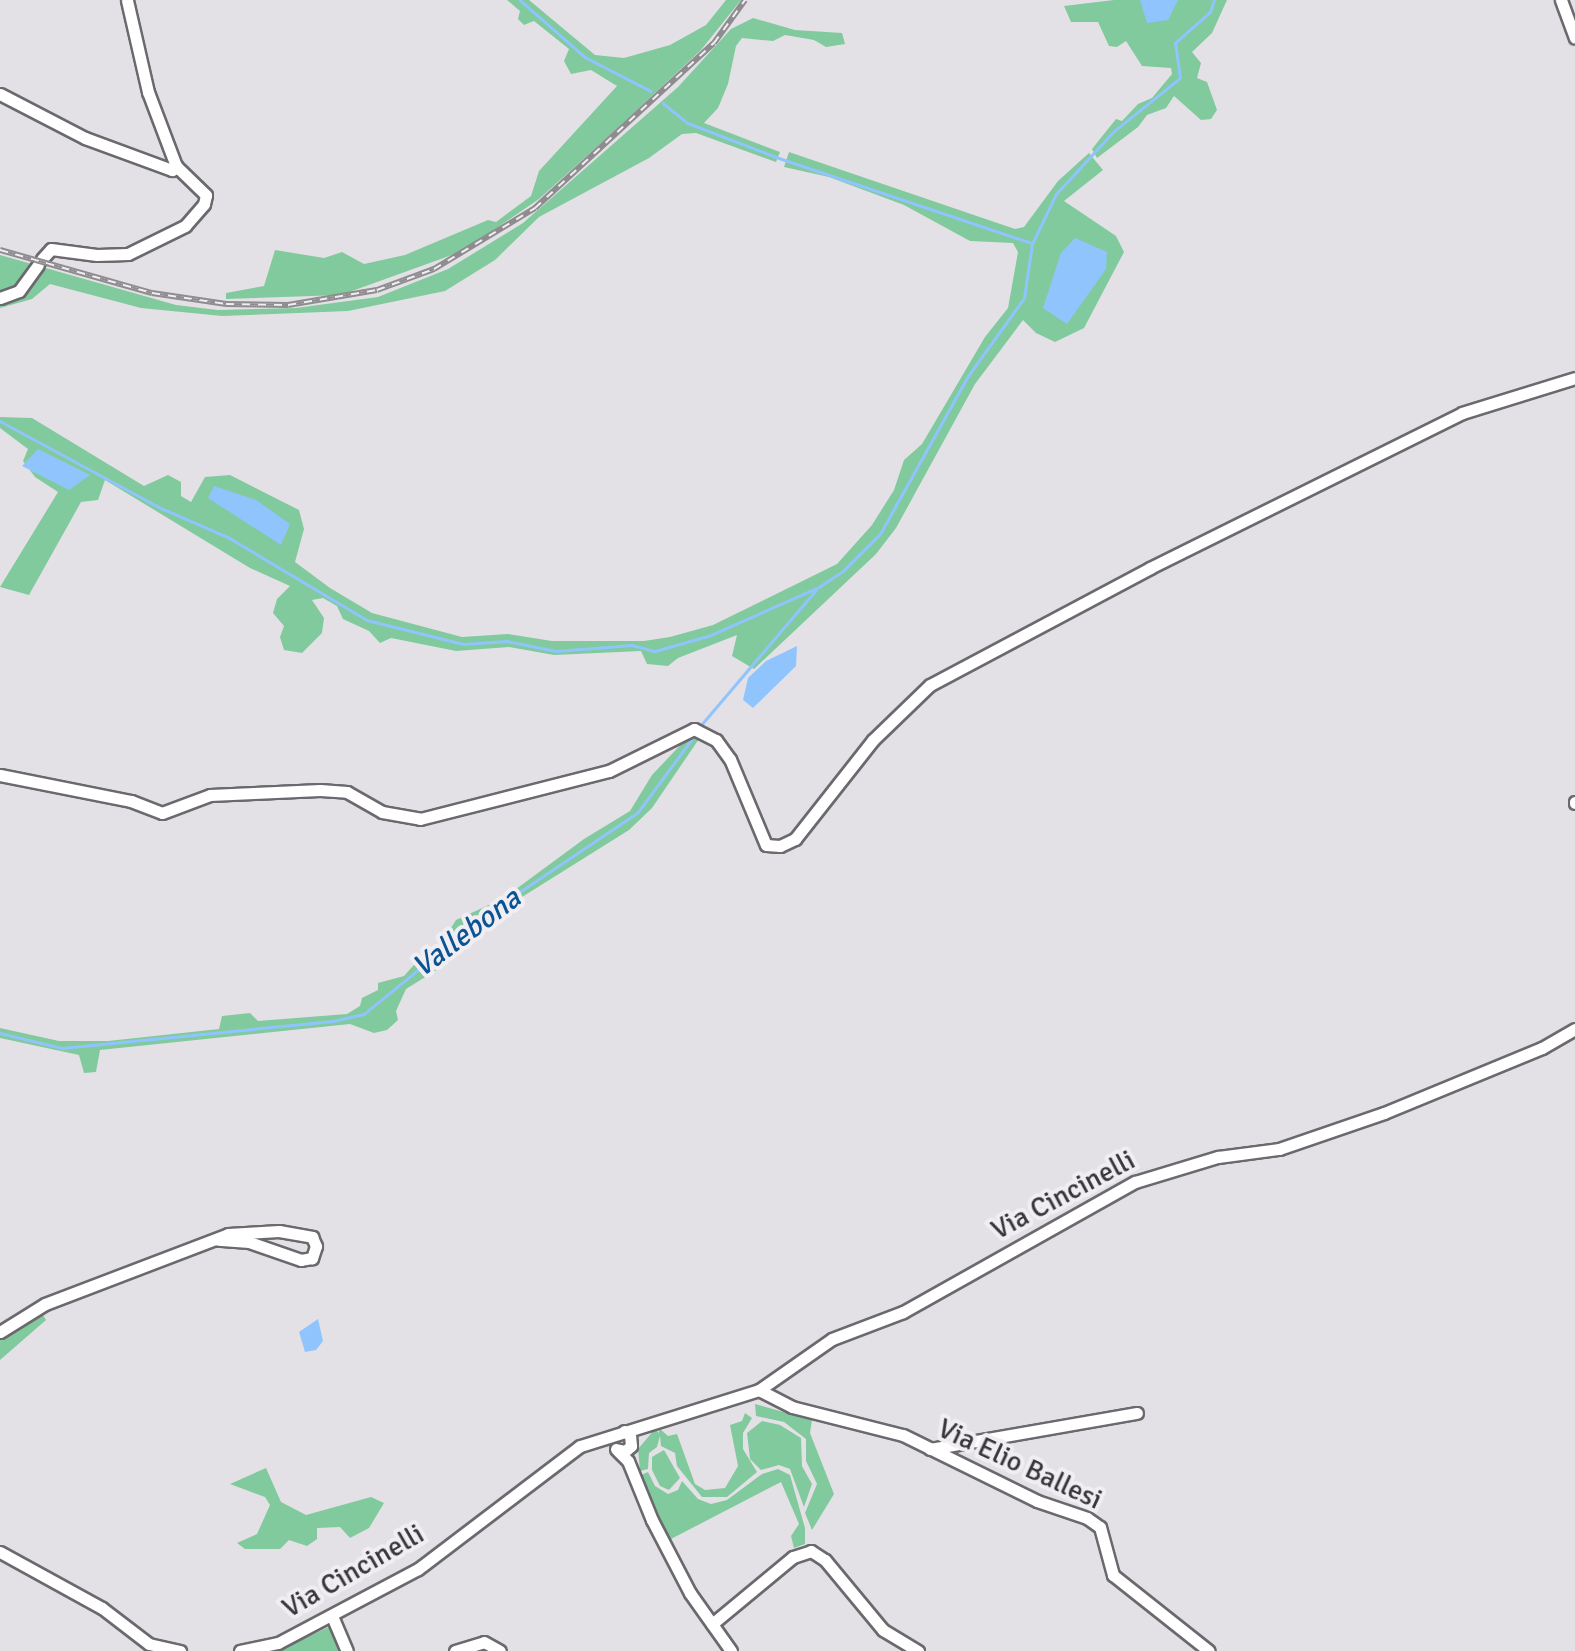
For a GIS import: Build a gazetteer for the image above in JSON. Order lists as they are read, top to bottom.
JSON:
{
  "streets": {
    "street": ["Via Cincinelli", "Via Elio Ballesi"]
  },
  "crossings": [
    ["Via Cincinelli", "Via Elio Ballesi"]
  ],
  "water": ["Vallebona"]
}
